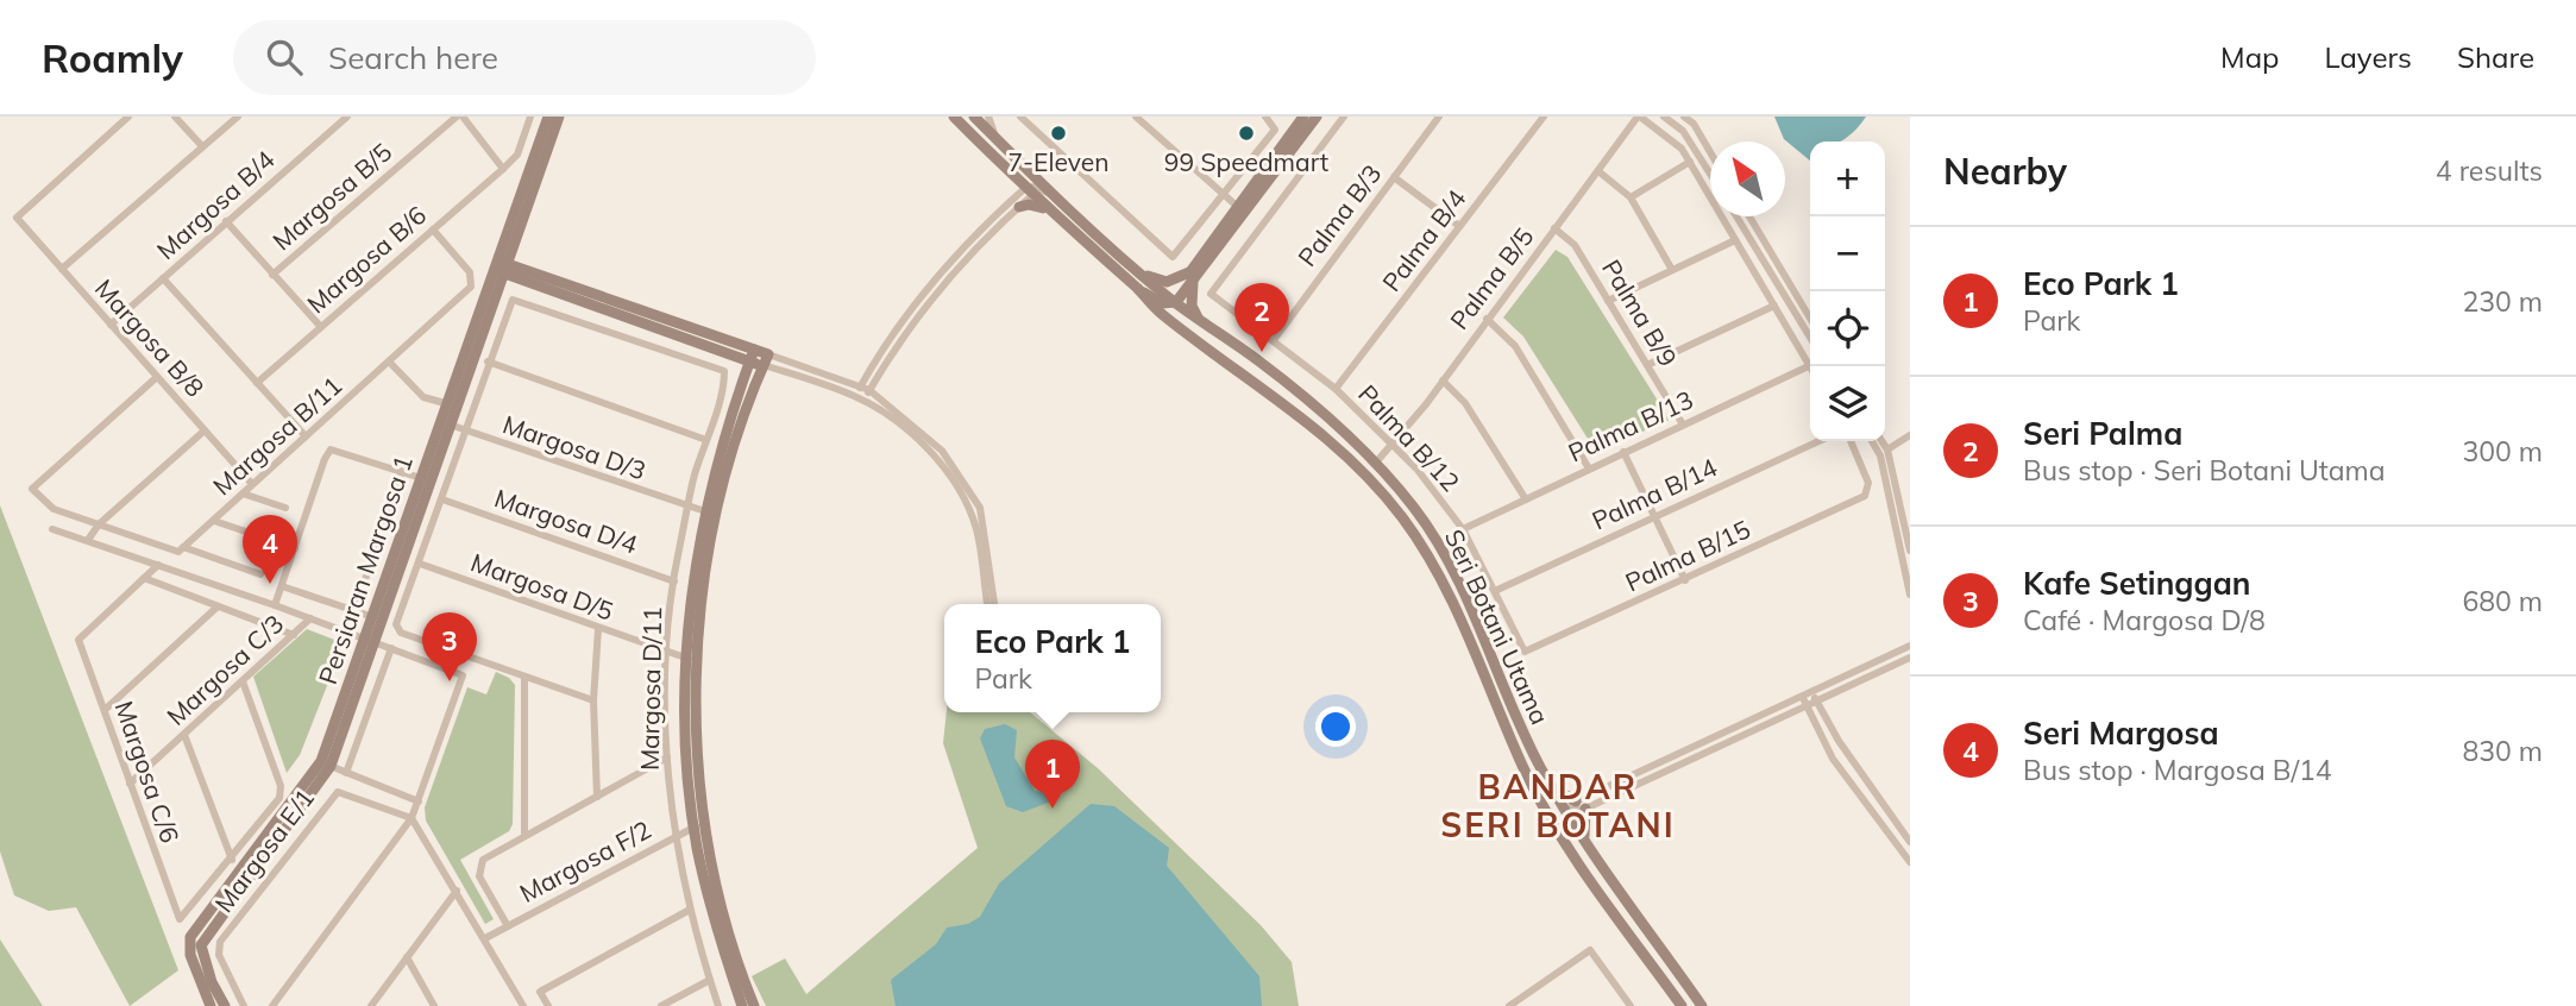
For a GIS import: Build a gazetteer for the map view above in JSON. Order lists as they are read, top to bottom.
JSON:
{
  "streets": {
    "street": [
      "Margosa B/5",
      "Margosa B/4",
      "Palma B/3",
      "Palma B/4",
      "Margosa B/6",
      "Palma B/5",
      "Palma B/9",
      "Margosa B/8",
      "Palma B/13",
      "Margosa B/11",
      "Palma B/12",
      "Margosa D/3",
      "Palma B/14",
      "Margosa D/4",
      "Palma B/15",
      "Persiaran Margosa 1",
      "Margosa D/5",
      "Seri Botani Utama",
      "Margosa C/3",
      "Margosa D/11",
      "Margosa C/6",
      "Margosa E/1",
      "Margosa F/2"
    ]
  },
  "crossings": [
    ["Margosa B/4", "Margosa B/8"],
    ["Palma B/3", "Palma B/12"],
    ["Palma B/4", "Palma B/12"],
    ["Margosa B/6", "Margosa B/11"],
    ["Palma B/5", "Palma B/9"],
    ["Palma B/5", "Palma B/12"],
    ["Palma B/5", "Seri Botani Utama"],
    ["Palma B/9", "Palma B/13"],
    ["Margosa B/8", "Margosa B/11"],
    ["Palma B/13", "Palma B/12"],
    ["Palma B/12", "Palma B/14"],
    ["Palma B/12", "Palma B/15"],
    ["Margosa D/3", "Persiaran Margosa 1"],
    ["Margosa D/3", "Margosa D/11"],
    ["Margosa D/4", "Margosa D/11"],
    ["Margosa D/5", "Margosa D/11"],
    ["Margosa C/3", "Margosa C/6"],
    ["Margosa D/11", "Margosa F/2"]
  ],
  "districts": ["BANDAR SERI BOTANI"],
  "places": ["7-Eleven", "99 Speedmart"],
  "north": "top left",
  "page": {
    "header": "Roamly",
    "search": "Search here",
    "nav": ["Map", "Layers", "Share"],
    "heading": ["Nearby", "4 results"],
    "map_buttons": ["+", "−"],
    "list": [
      {
        "mark": "1",
        "name": "Eco Park 1",
        "note": "Park",
        "value": "230 m"
      },
      {
        "mark": "2",
        "name": "Seri Palma",
        "note": "Bus stop · Seri Botani Utama",
        "value": "300 m"
      },
      {
        "mark": "3",
        "name": "Kafe Setinggan",
        "note": "Café · Margosa D/8",
        "value": "680 m"
      },
      {
        "mark": "4",
        "name": "Seri Margosa",
        "note": "Bus stop · Margosa B/14",
        "value": "830 m"
      }
    ],
    "pins": [
      "2",
      "4",
      "3",
      "1"
    ],
    "popup": ["Eco Park 1", "Park"]
  }
}
